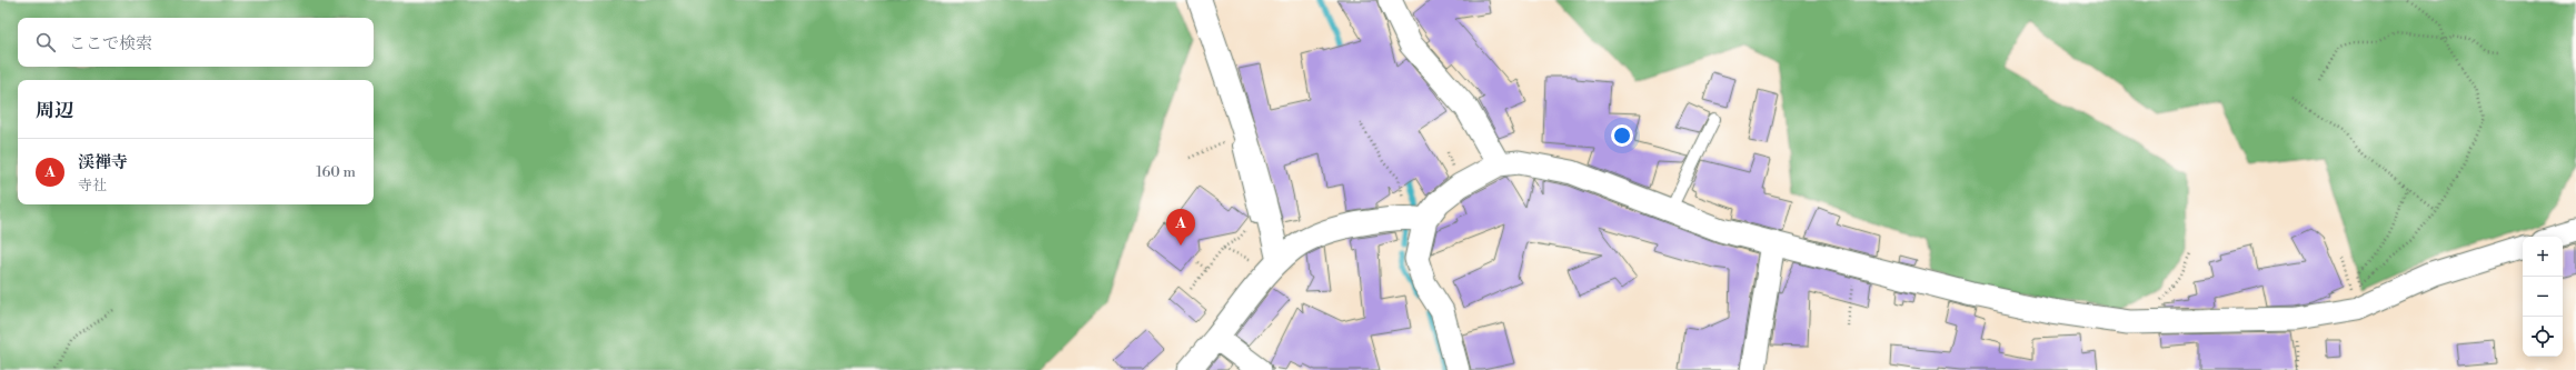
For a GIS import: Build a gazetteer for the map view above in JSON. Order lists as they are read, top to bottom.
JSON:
{
  "page": {
    "search": "ここで検索",
    "heading": "周辺",
    "list": [
      {
        "mark": "A",
        "name": "渓禅寺",
        "note": "寺社",
        "value": "160 m"
      }
    ],
    "pins": "A",
    "map_buttons": ["+", "−"]
  }
}
